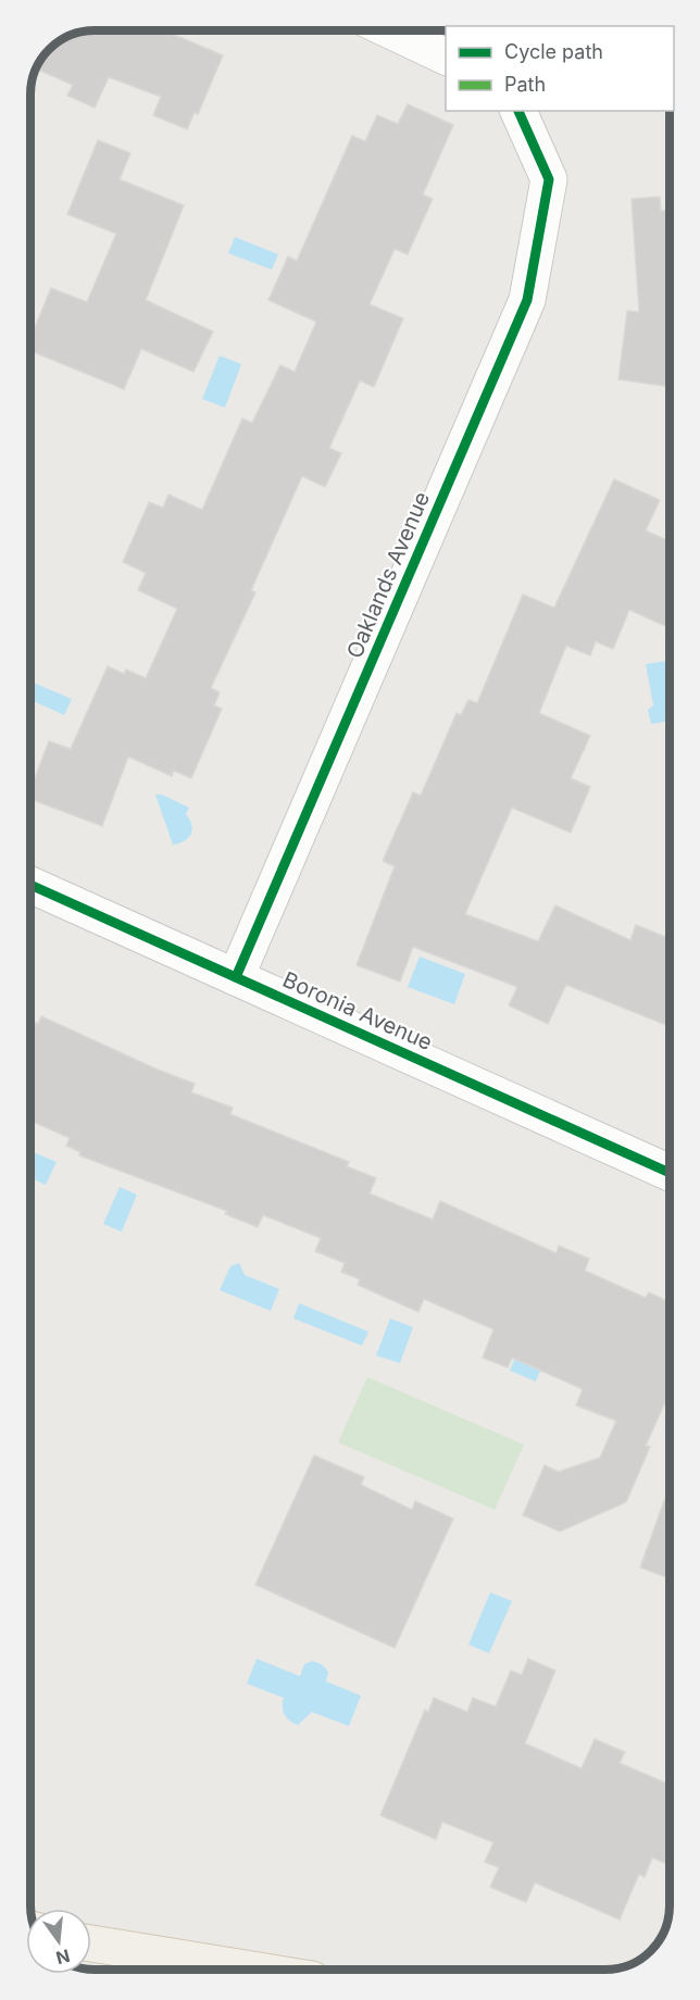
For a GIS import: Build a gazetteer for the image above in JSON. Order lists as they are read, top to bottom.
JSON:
{
  "streets": {
    "street": ["Oaklands Avenue", "Boronia Avenue"]
  },
  "crossings": [
    ["Oaklands Avenue", "Boronia Avenue"]
  ],
  "legend": ["Cycle path", "Path"],
  "north": "bottom"
}
